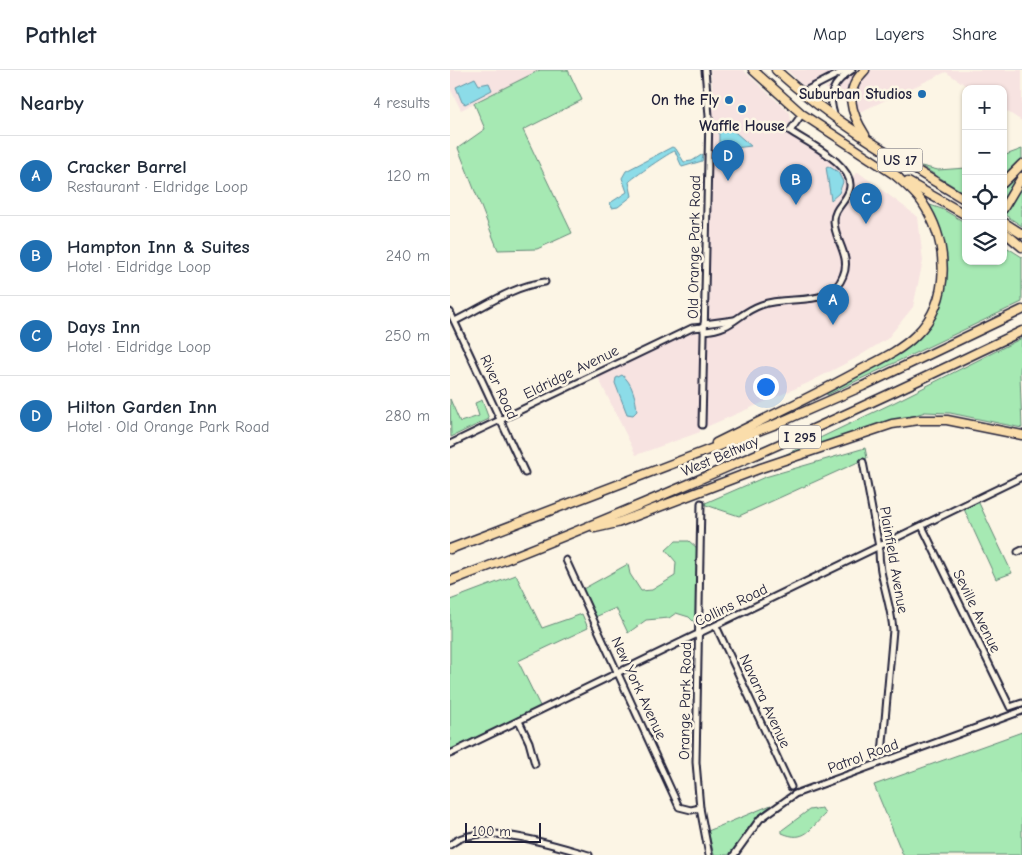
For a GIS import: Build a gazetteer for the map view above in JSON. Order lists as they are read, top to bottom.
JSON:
{
  "streets": {
    "highway": ["US 17", "I 295", "West Beltway"],
    "street": [
      "Old Orange Park Road",
      "Eldridge Avenue",
      "River Road",
      "Plainfield Avenue",
      "Collins Road",
      "Seville Avenue",
      "New York Avenue",
      "Orange Park Road",
      "Navarra Avenue",
      "Patrol Road"
    ]
  },
  "crossings": [
    ["US 17", "Eldridge Avenue"],
    ["Old Orange Park Road", "Eldridge Avenue"],
    ["Eldridge Avenue", "River Road"],
    ["Plainfield Avenue", "Collins Road"],
    ["Collins Road", "Seville Avenue"],
    ["Collins Road", "New York Avenue"],
    ["Collins Road", "Orange Park Road"],
    ["Collins Road", "Navarra Avenue"],
    ["New York Avenue", "Orange Park Road"]
  ],
  "places": ["Suburban Studios", "On the Fly", "Waffle House"],
  "scale_bar": "100 m",
  "page": {
    "header": "Pathlet",
    "nav": ["Map", "Layers", "Share"],
    "heading": ["Nearby", "4 results"],
    "map_buttons": ["+", "−"],
    "list": [
      {
        "mark": "A",
        "name": "Cracker Barrel",
        "note": "Restaurant · Eldridge Loop",
        "value": "120 m"
      },
      {
        "mark": "B",
        "name": "Hampton Inn & Suites",
        "note": "Hotel · Eldridge Loop",
        "value": "240 m"
      },
      {
        "mark": "C",
        "name": "Days Inn",
        "note": "Hotel · Eldridge Loop",
        "value": "250 m"
      },
      {
        "mark": "D",
        "name": "Hilton Garden Inn",
        "note": "Hotel · Old Orange Park Road",
        "value": "280 m"
      }
    ],
    "pins": [
      "D",
      "B",
      "C",
      "A"
    ],
    "scale": "100 m"
  }
}
